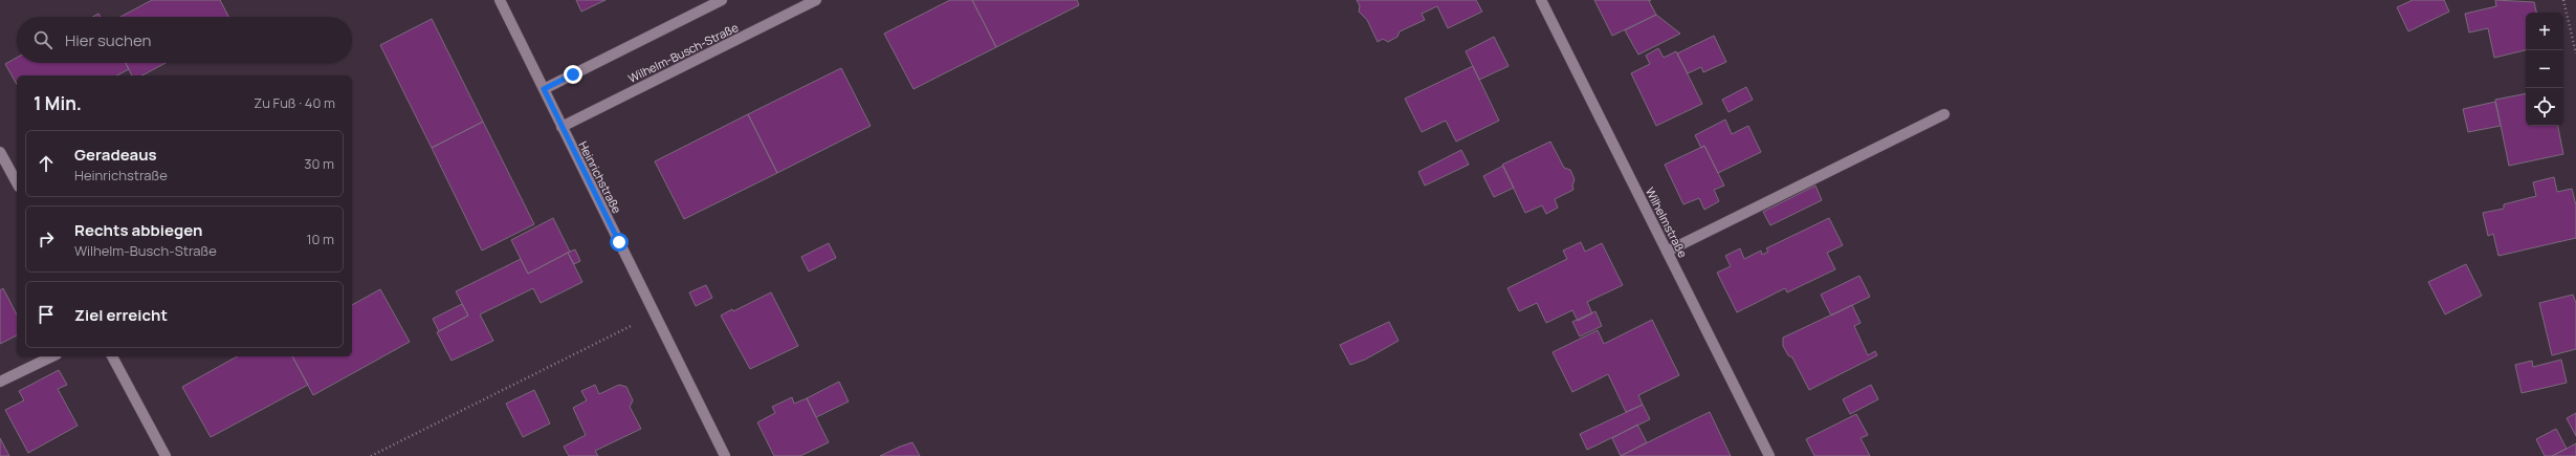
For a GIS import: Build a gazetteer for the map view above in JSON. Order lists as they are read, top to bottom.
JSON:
{
  "streets": {
    "street": ["Wilhelm-Busch-Straße", "Heinrichstraße", "Wilhelmstraße"]
  },
  "crossings": [
    ["Wilhelm-Busch-Straße", "Heinrichstraße"]
  ],
  "page": {
    "map_buttons": ["+", "−"],
    "search": "Hier suchen",
    "heading": ["1 Min.", "Zu Fuß · 40 m"],
    "list": [
      ["Geradeaus", "Heinrichstraße", "30 m"],
      ["Rechts abbiegen", "Wilhelm-Busch-Straße", "10 m"],
      "Ziel erreicht"
    ]
  }
}
